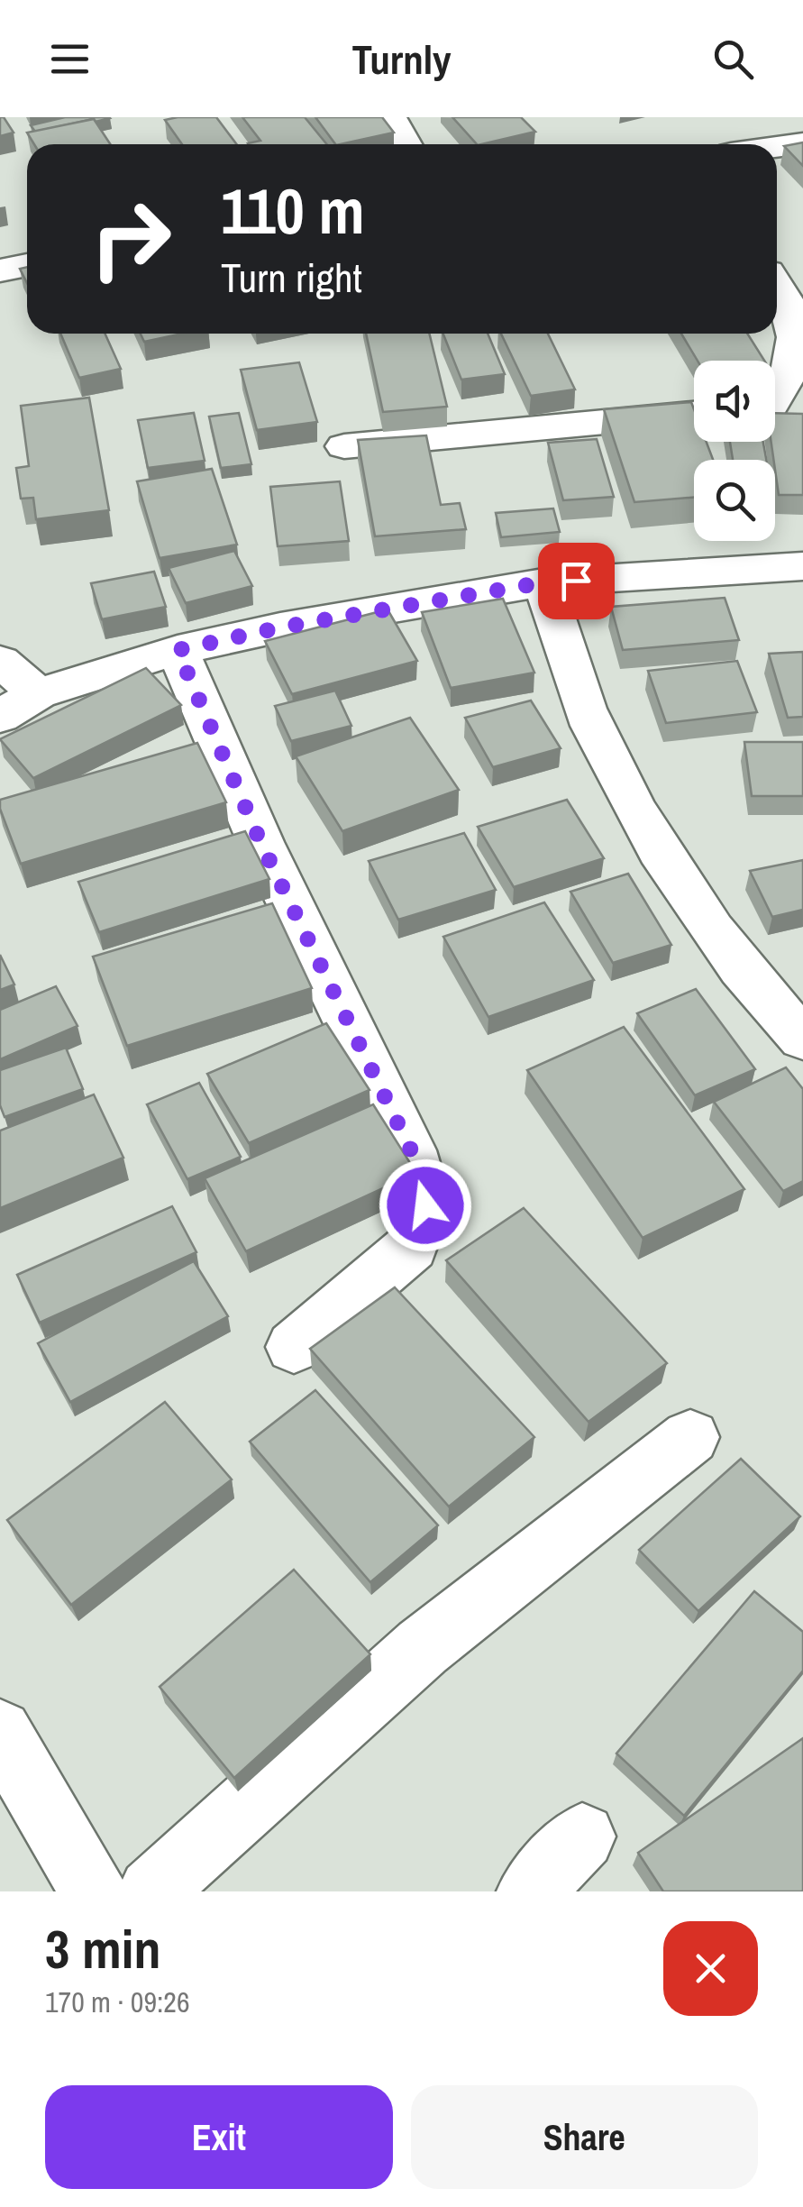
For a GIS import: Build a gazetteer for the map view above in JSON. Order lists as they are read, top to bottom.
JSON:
{
  "page": {
    "header": "Turnly",
    "turn": ["110 m", "Turn right"],
    "heading": ["3 min", "170 m · 09:26"],
    "buttons": ["Exit", "Share"]
  }
}
